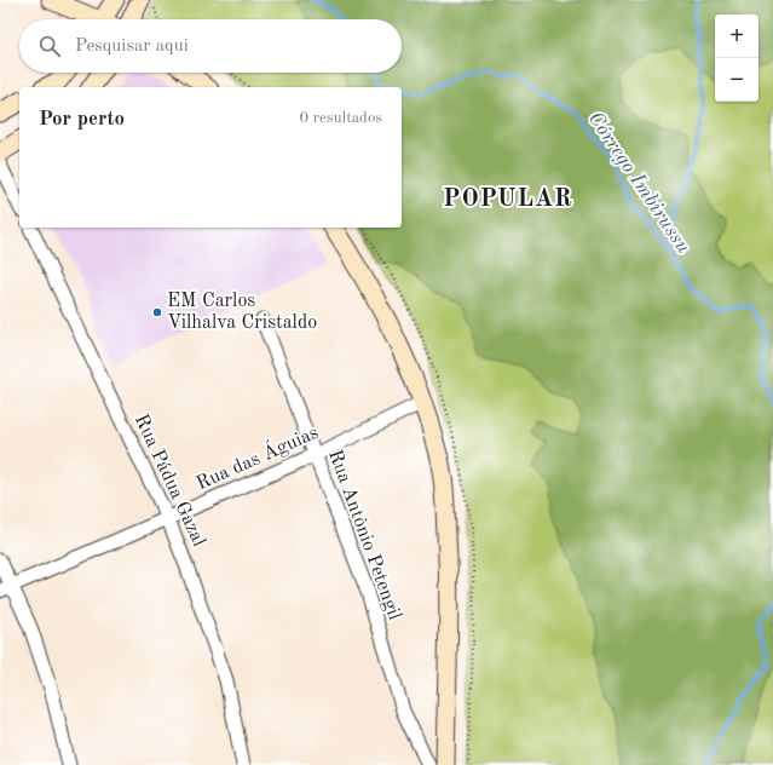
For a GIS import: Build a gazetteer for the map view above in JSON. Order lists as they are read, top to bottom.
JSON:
{
  "streets": {
    "street": ["Rua das Águias", "Rua Pádua Gazal", "Rua Antônio Petengil"]
  },
  "crossings": [
    ["Rua das Águias", "Rua Pádua Gazal"],
    ["Rua das Águias", "Rua Antônio Petengil"]
  ],
  "districts": ["POPULAR"],
  "water": ["Córrego Imbirussu"],
  "places": ["EM Carlos Vilhalva Cristaldo"],
  "page": {
    "map_buttons": ["+", "−"],
    "search": "Pesquisar aqui",
    "heading": ["Por perto", "0 resultados"]
  }
}
